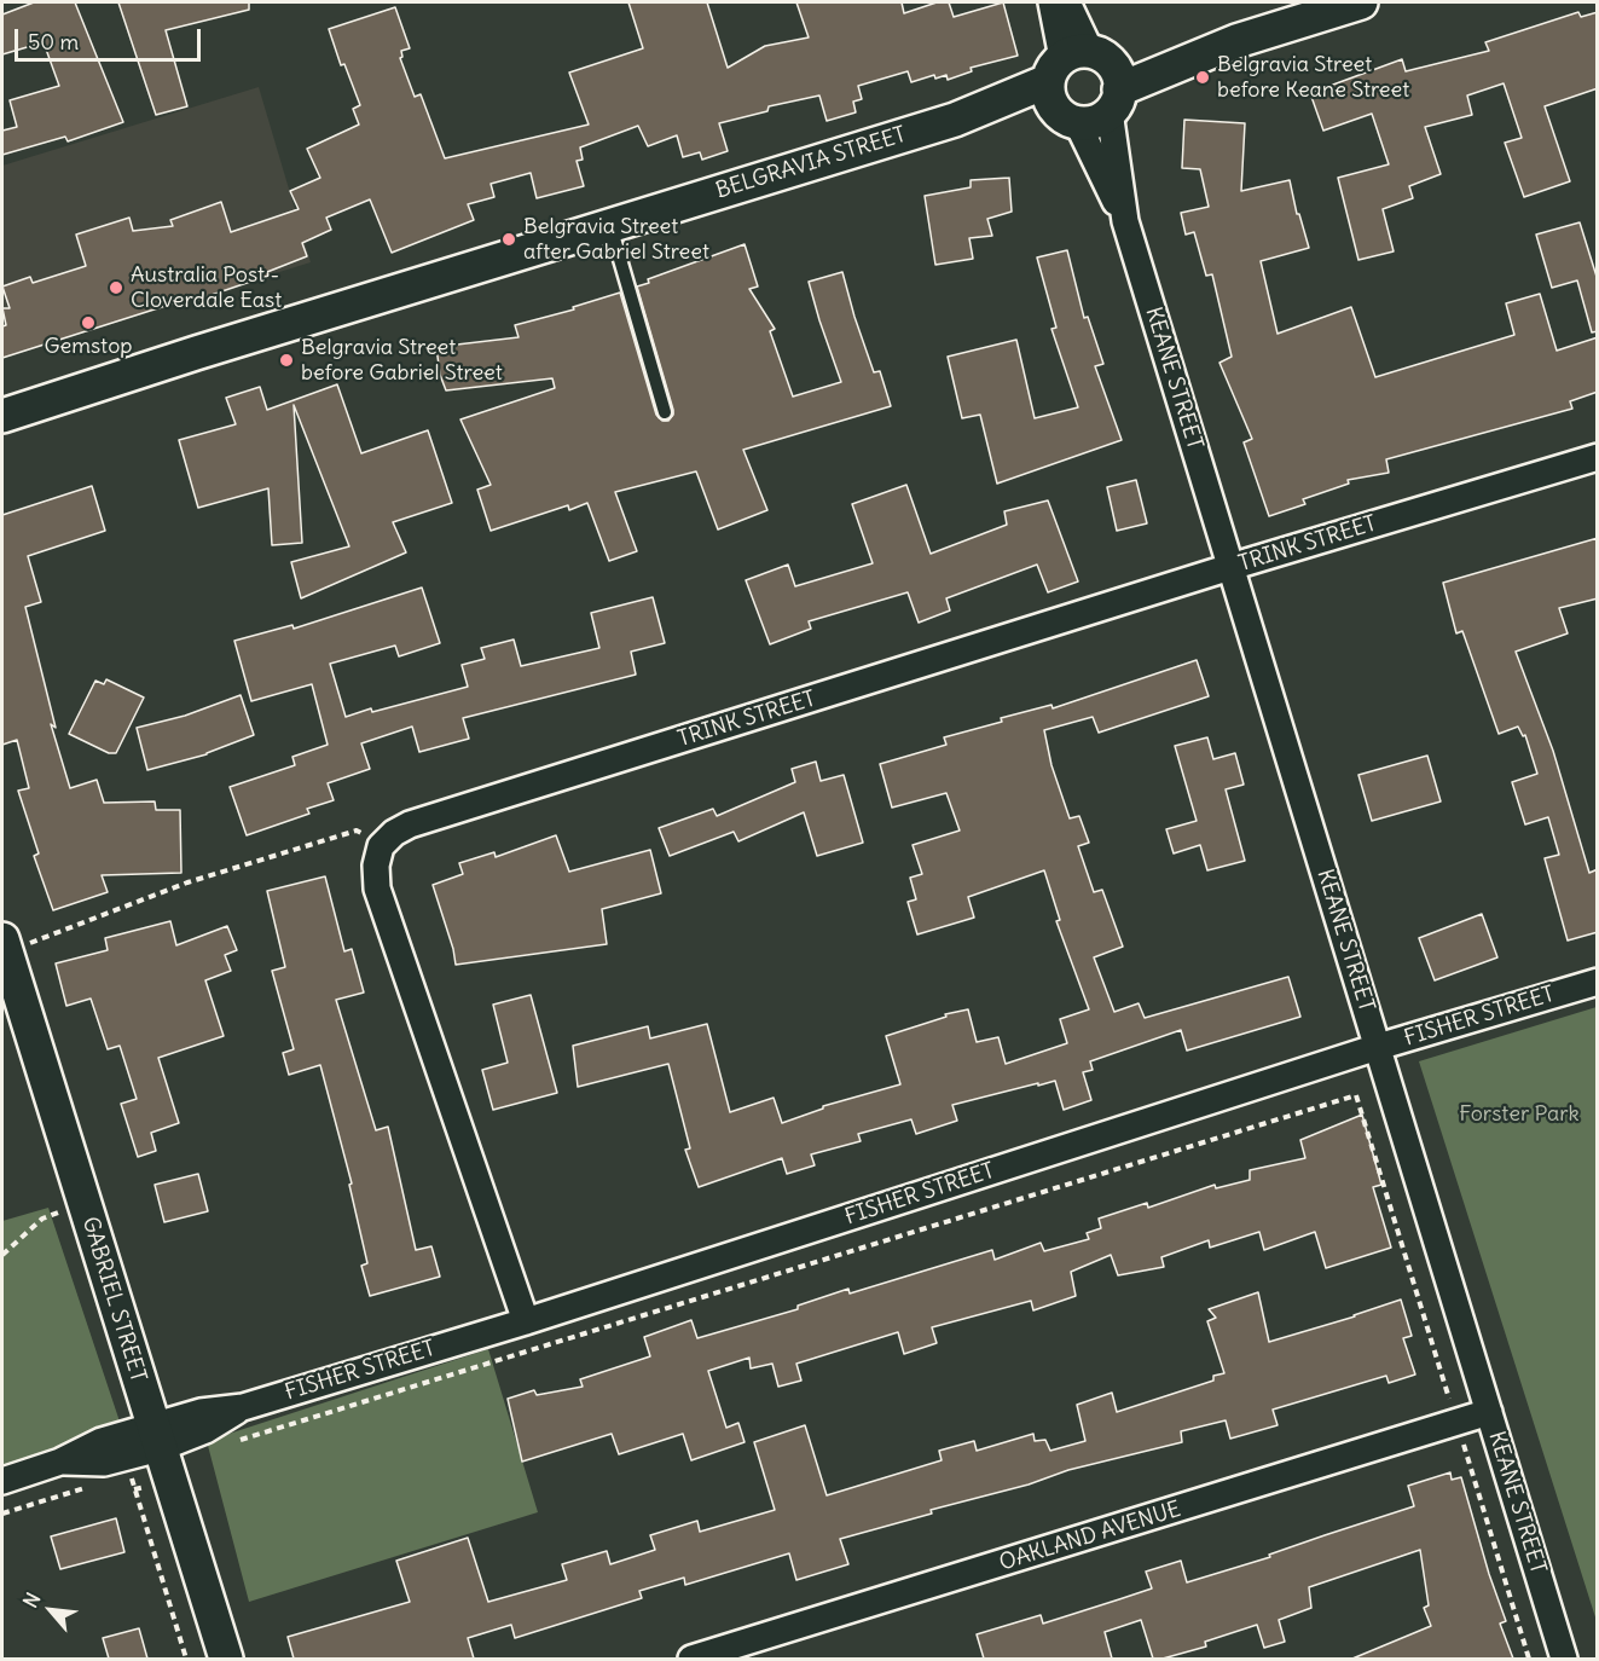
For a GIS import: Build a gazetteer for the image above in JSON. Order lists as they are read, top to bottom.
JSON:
{
  "streets": {
    "street": [
      "BELGRAVIA STREET",
      "KEANE STREET",
      "TRINK STREET",
      "FISHER STREET",
      "GABRIEL STREET",
      "OAKLAND AVENUE"
    ]
  },
  "crossings": [
    ["BELGRAVIA STREET", "KEANE STREET"],
    ["KEANE STREET", "TRINK STREET"],
    ["KEANE STREET", "FISHER STREET"],
    ["KEANE STREET", "OAKLAND AVENUE"],
    ["FISHER STREET", "GABRIEL STREET"]
  ],
  "parks": ["Forster Park"],
  "places": [
    "Belgravia Street before Keane Street",
    "Belgravia Street after Gabriel Street",
    "Australia Post - Cloverdale East",
    "Gemstop",
    "Belgravia Street before Gabriel Street"
  ],
  "scale_bar": "50 m",
  "north": "top left"
}
